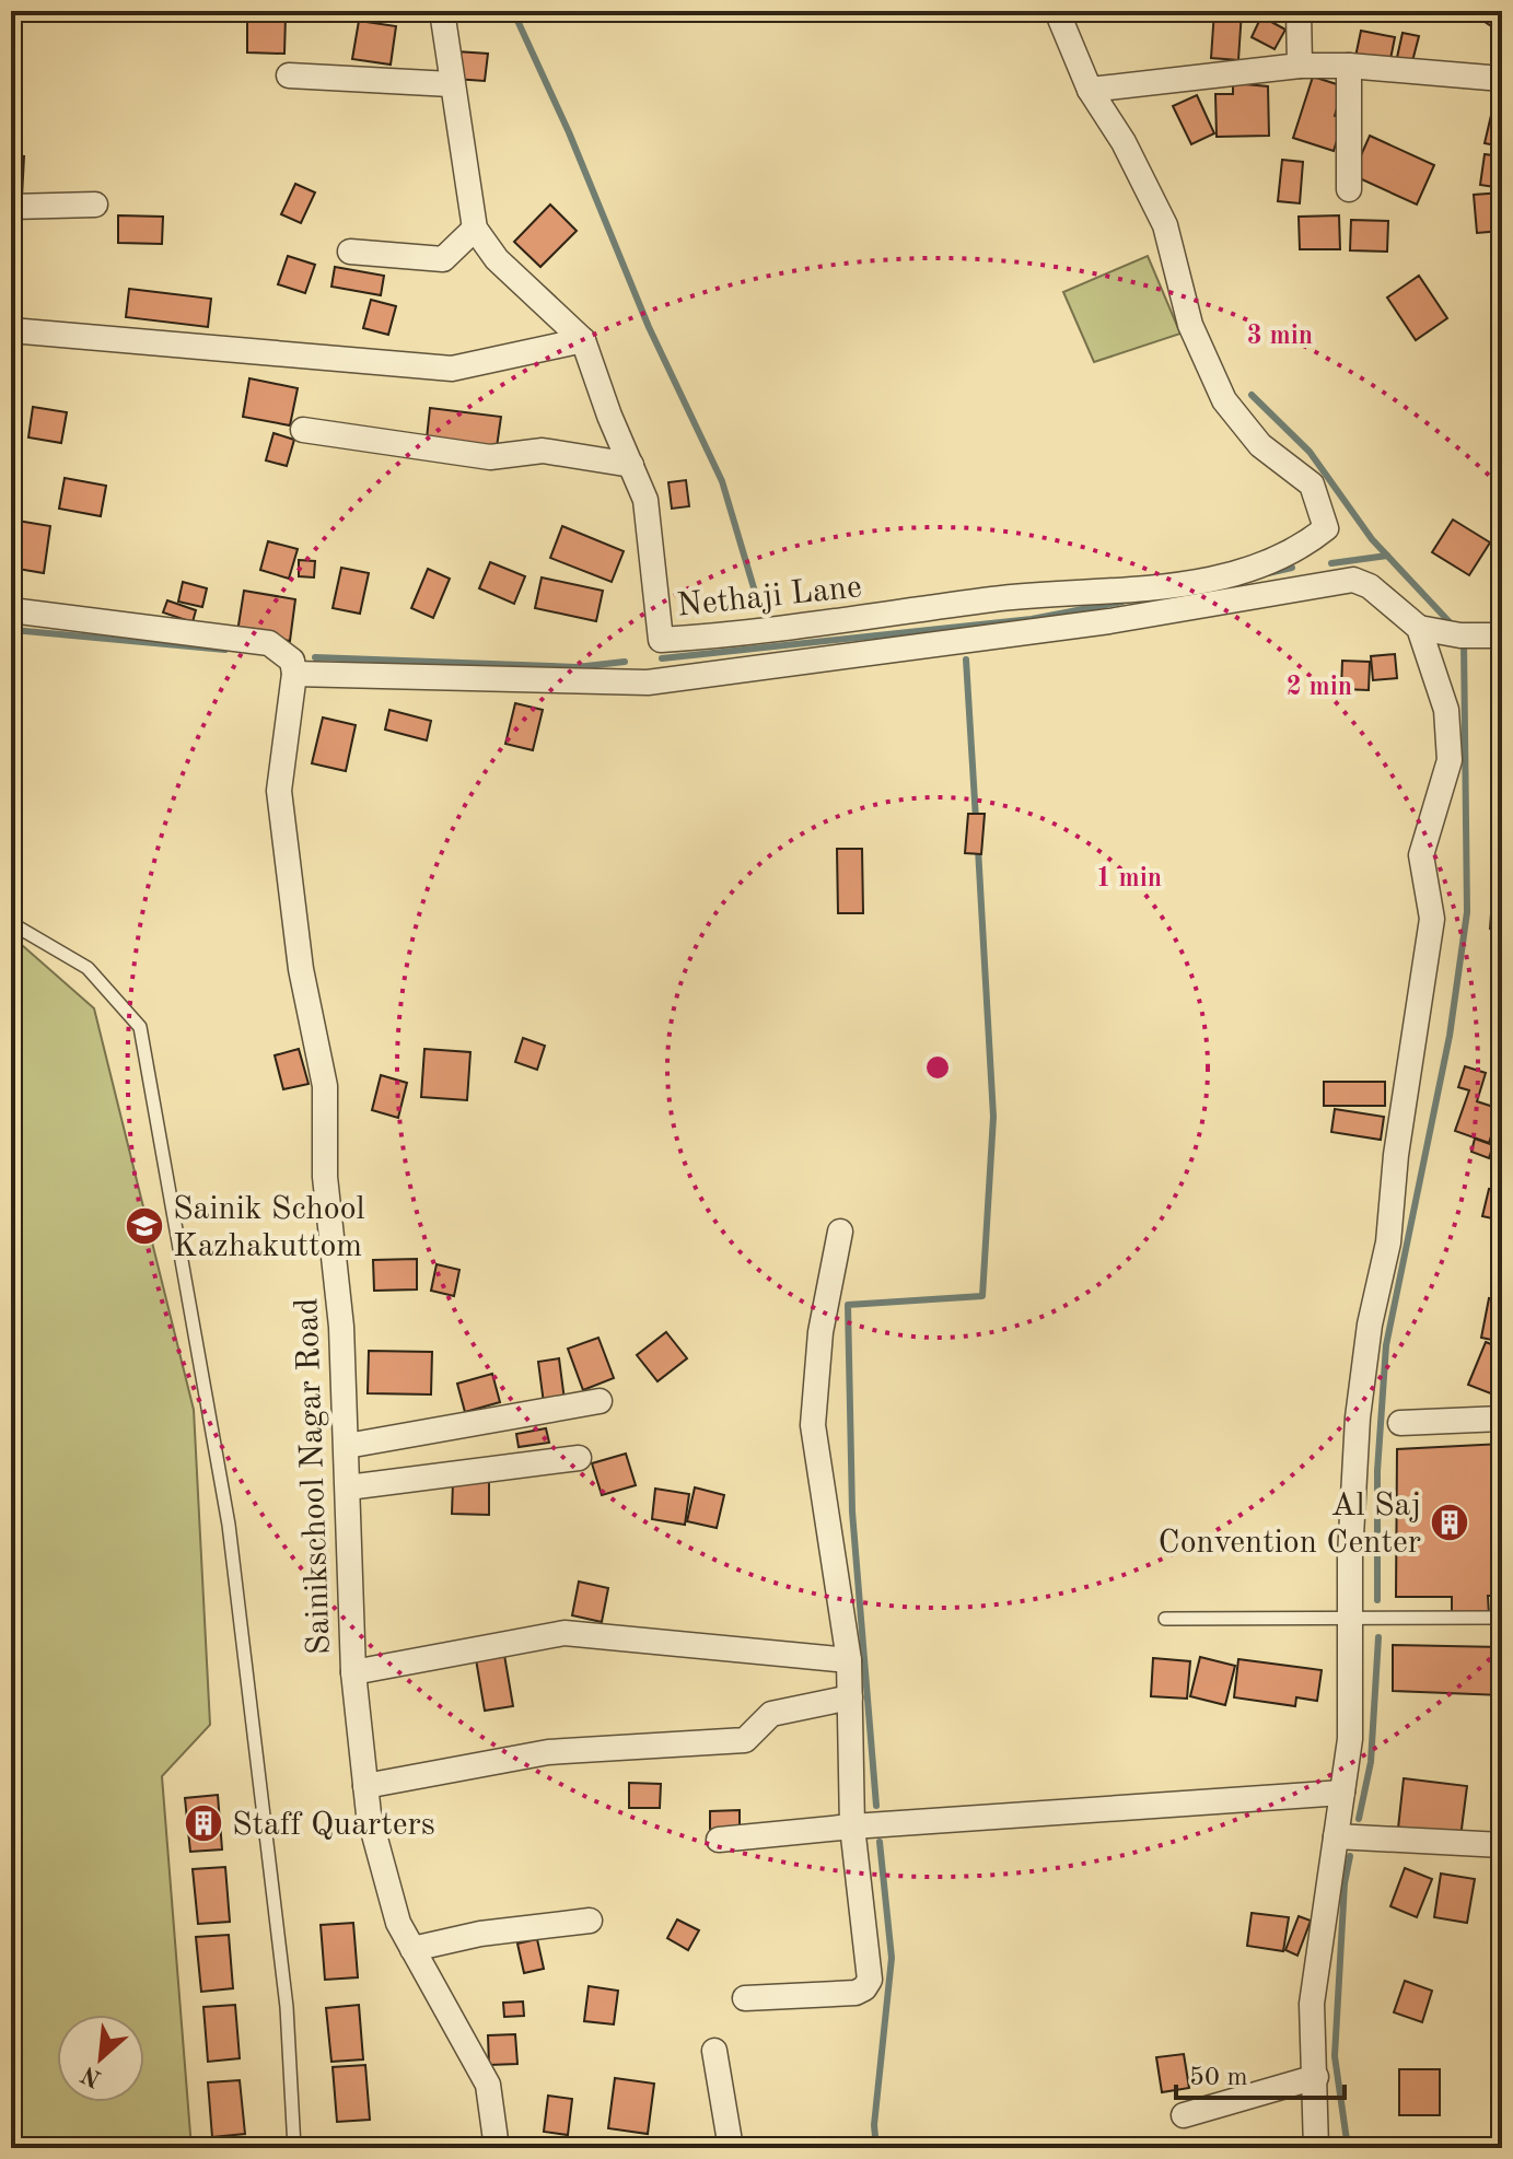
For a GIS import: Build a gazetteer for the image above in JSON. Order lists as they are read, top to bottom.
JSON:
{
  "streets": {
    "street": ["Nethaji Lane", "Sainikschool Nagar Road"]
  },
  "places": {
    "school or university": ["Sainik School Kazhakuttom"],
    "building": ["Al Saj Convention Center", "Staff Quarters"]
  },
  "scale_bar": "50 m",
  "north": "bottom left",
  "rings": ["3 min", "2 min", "1 min"]
}
